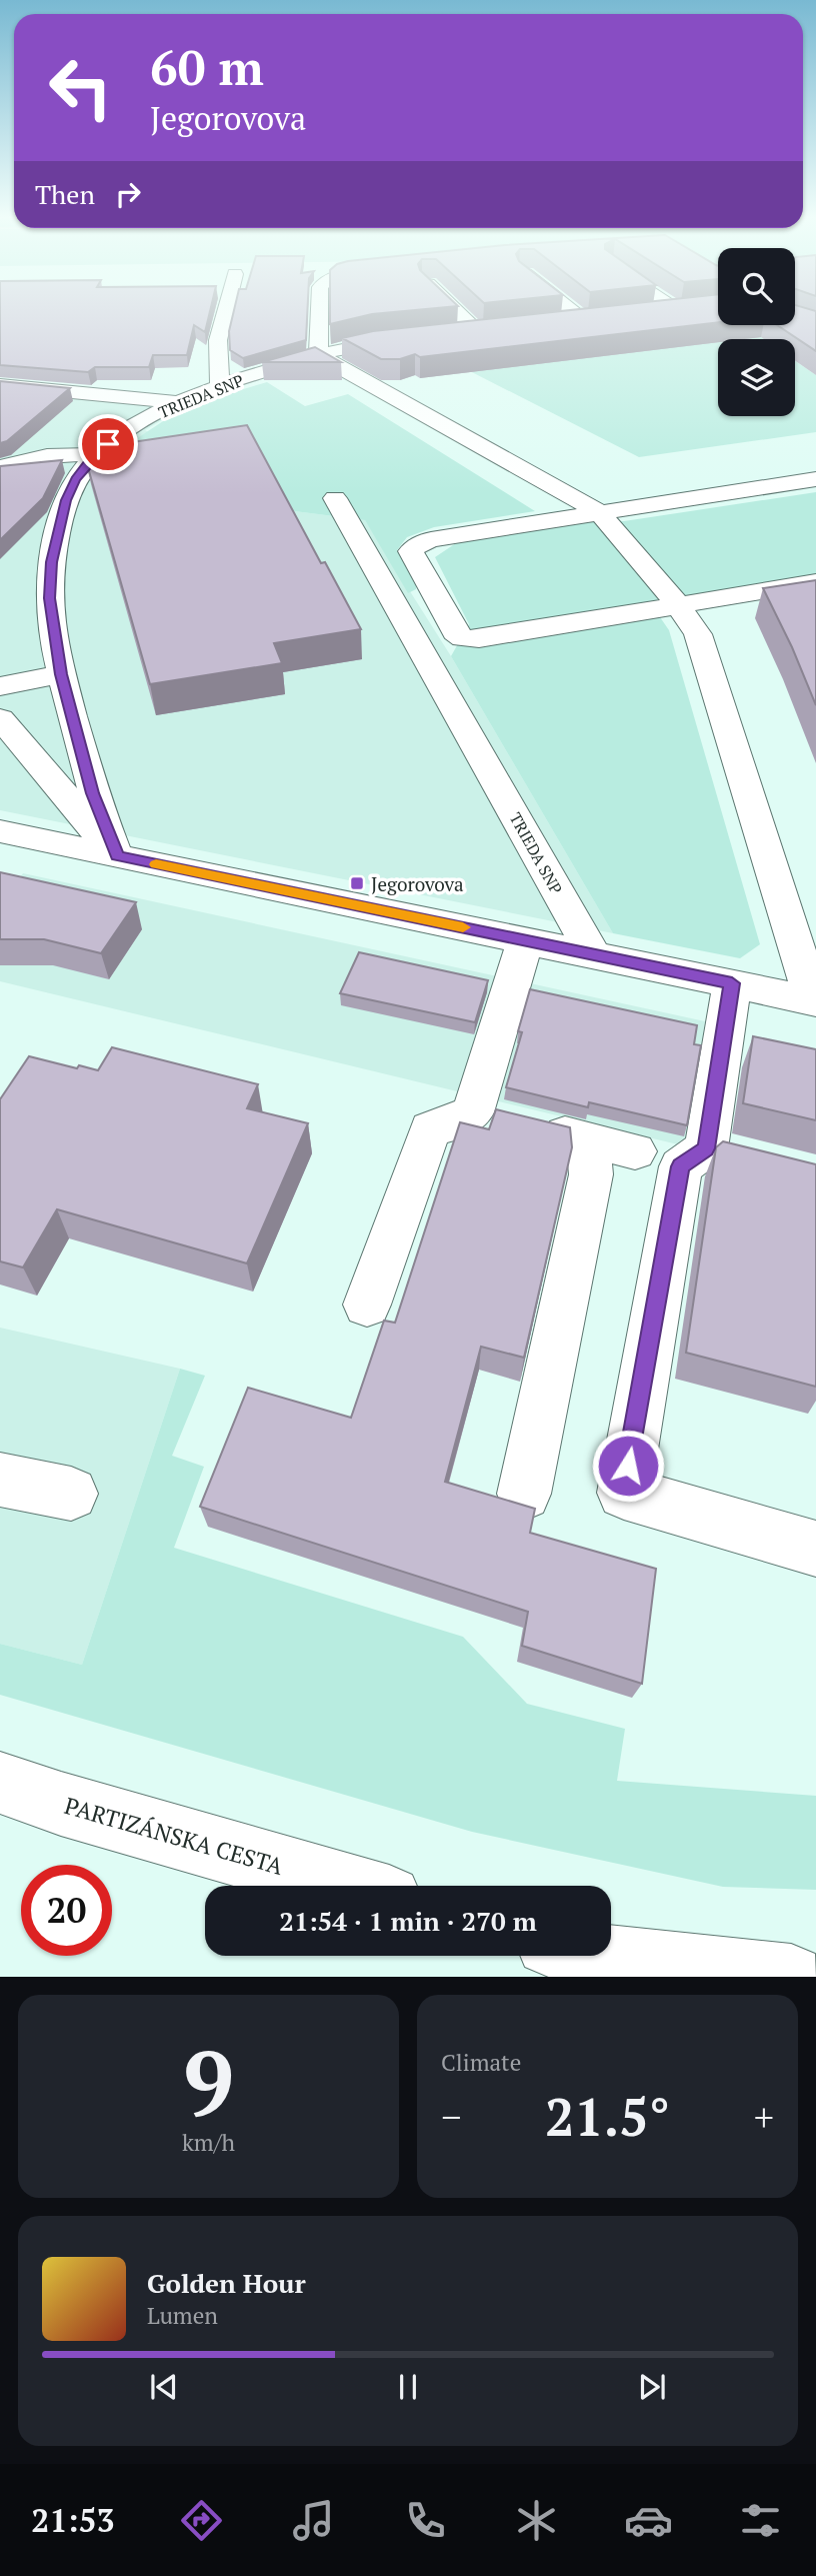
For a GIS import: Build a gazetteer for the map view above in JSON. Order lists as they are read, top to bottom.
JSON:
{
  "streets": {
    "street": ["TRIEDA SNP", "PARTIZÁNSKA CESTA"]
  },
  "places": {
    "transit": ["Jegorovova"]
  },
  "page": {
    "turn": ["60 m", "Jegorovova"],
    "then": "Then",
    "limit": "20",
    "trip": "21:54 · 1 min · 270 m",
    "tile": [
      ["9", "km/h"],
      "Climate"
    ],
    "heat": ["−", "21.5°", "+"],
    "song": ["Golden Hour", "Lumen"],
    "tabs": "21:53"
  }
}
